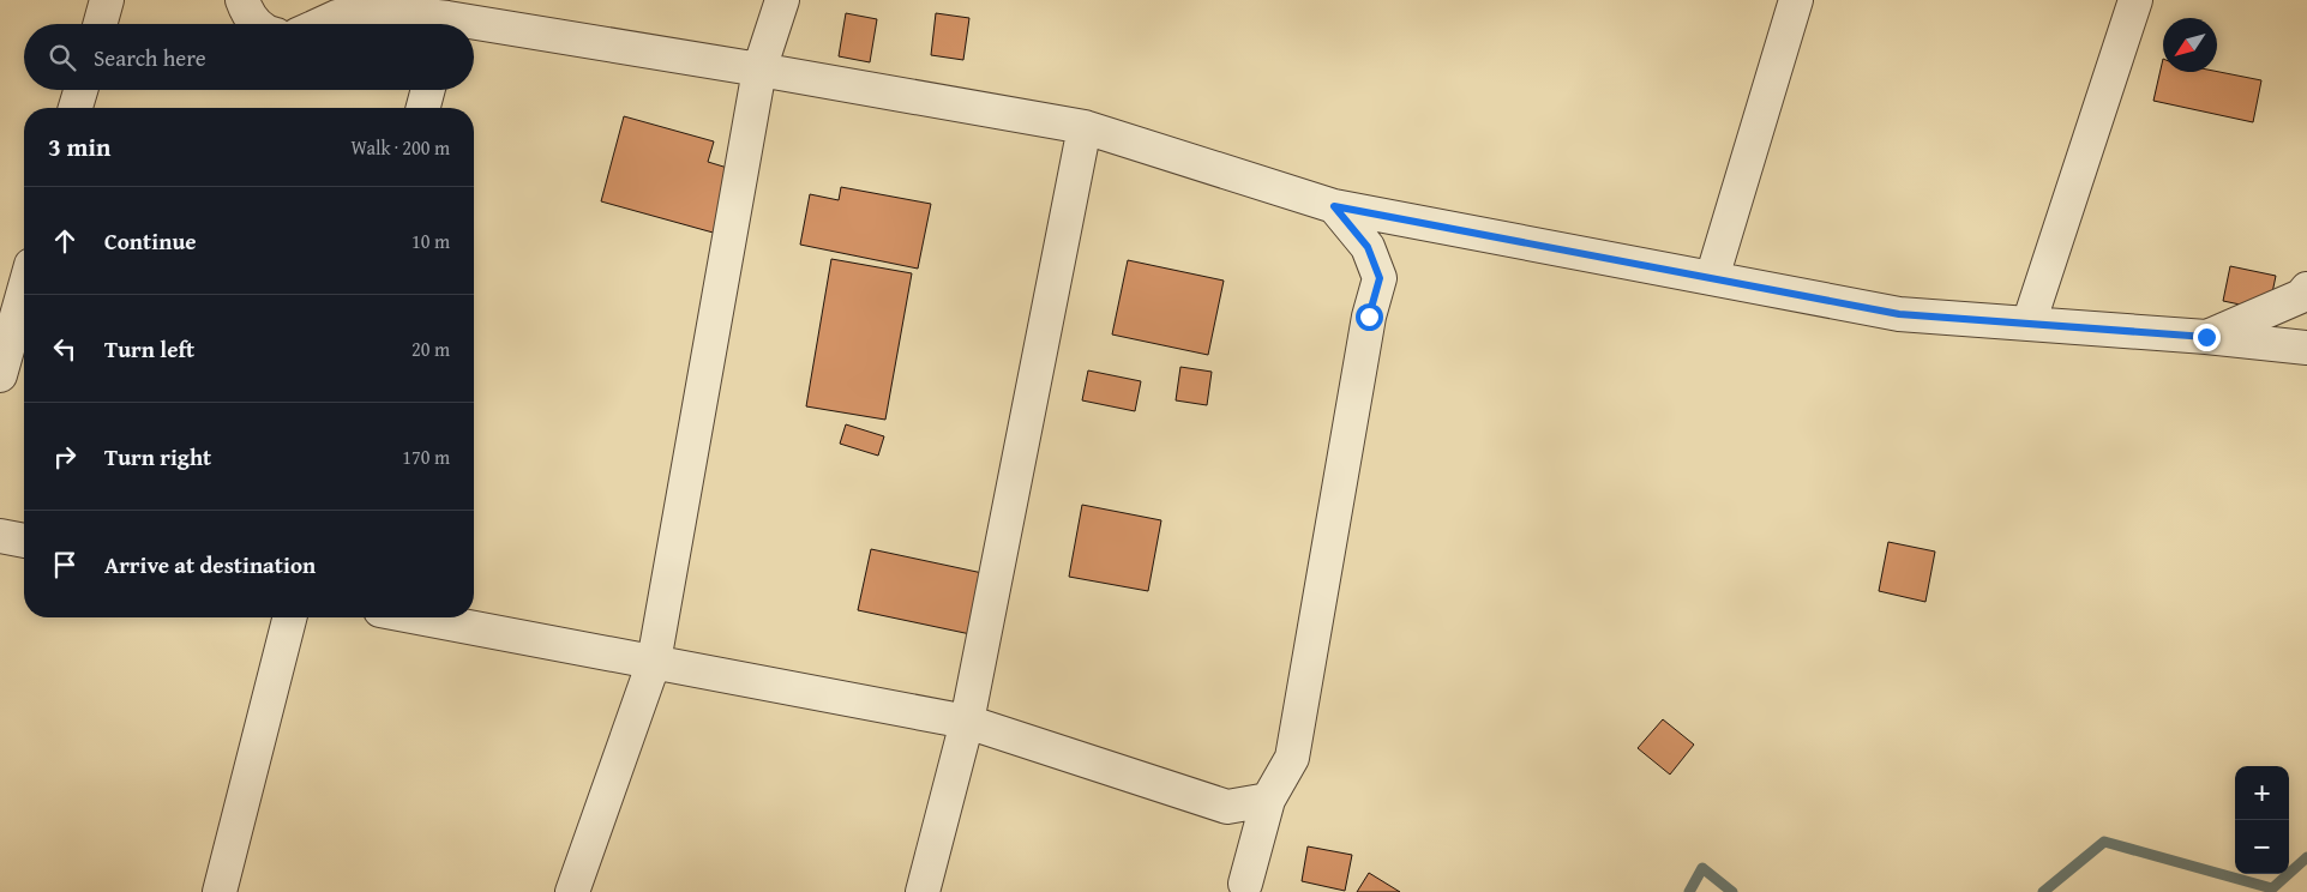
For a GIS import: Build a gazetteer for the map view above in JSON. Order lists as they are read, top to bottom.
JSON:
{
  "north": "bottom left",
  "page": {
    "search": "Search here",
    "heading": ["3 min", "Walk · 200 m"],
    "list": [
      ["Continue", "10 m"],
      ["Turn left", "20 m"],
      ["Turn right", "170 m"],
      "Arrive at destination"
    ],
    "map_buttons": ["+", "−"]
  }
}
